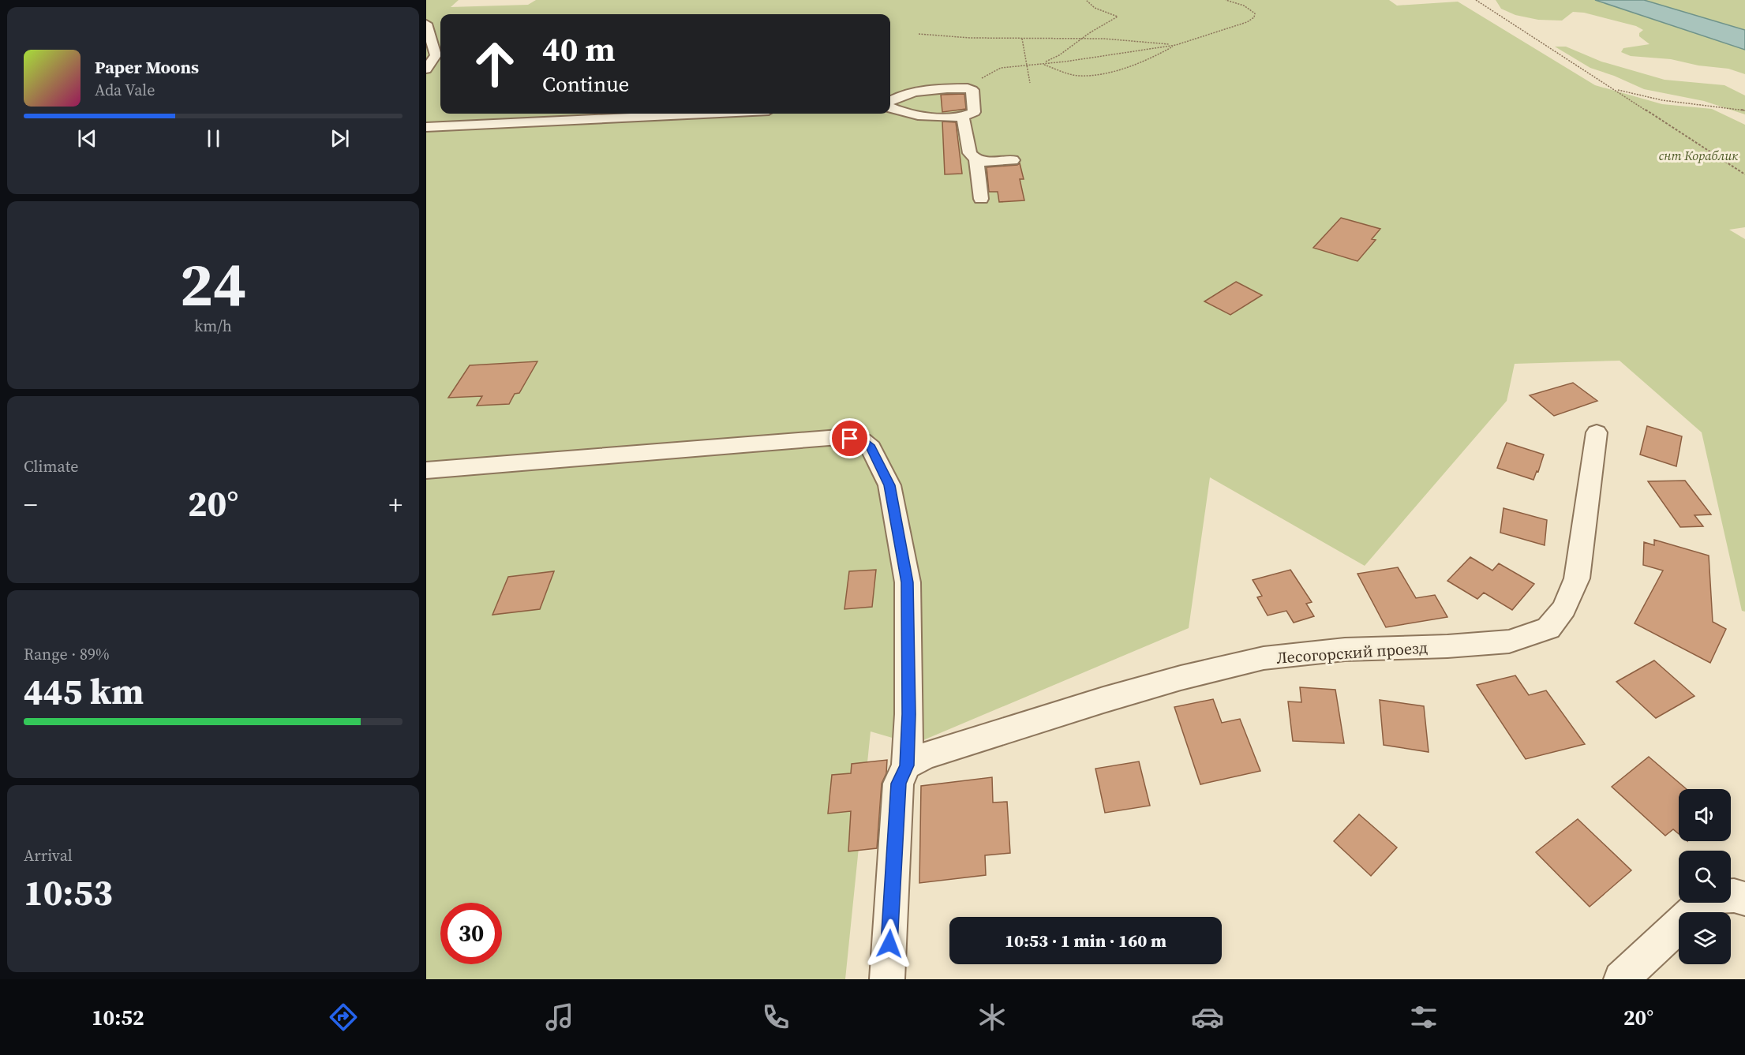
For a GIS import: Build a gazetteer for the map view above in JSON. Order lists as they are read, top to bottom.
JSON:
{
  "streets": {
    "street": ["Лесогорский проезд"]
  },
  "parks": ["снт Кораблик"],
  "page": {
    "turn": ["40 m", "Continue"],
    "song": ["Paper Moons", "Ada Vale"],
    "tile": [
      ["24", "km/h"],
      "Climate",
      ["Range · 89%", "445 km"],
      ["Arrival", "10:53"]
    ],
    "heat": ["−", "20°", "+"],
    "limit": "30",
    "trip": "10:53 · 1 min · 160 m",
    "tabs": ["10:52", "20°"]
  }
}
